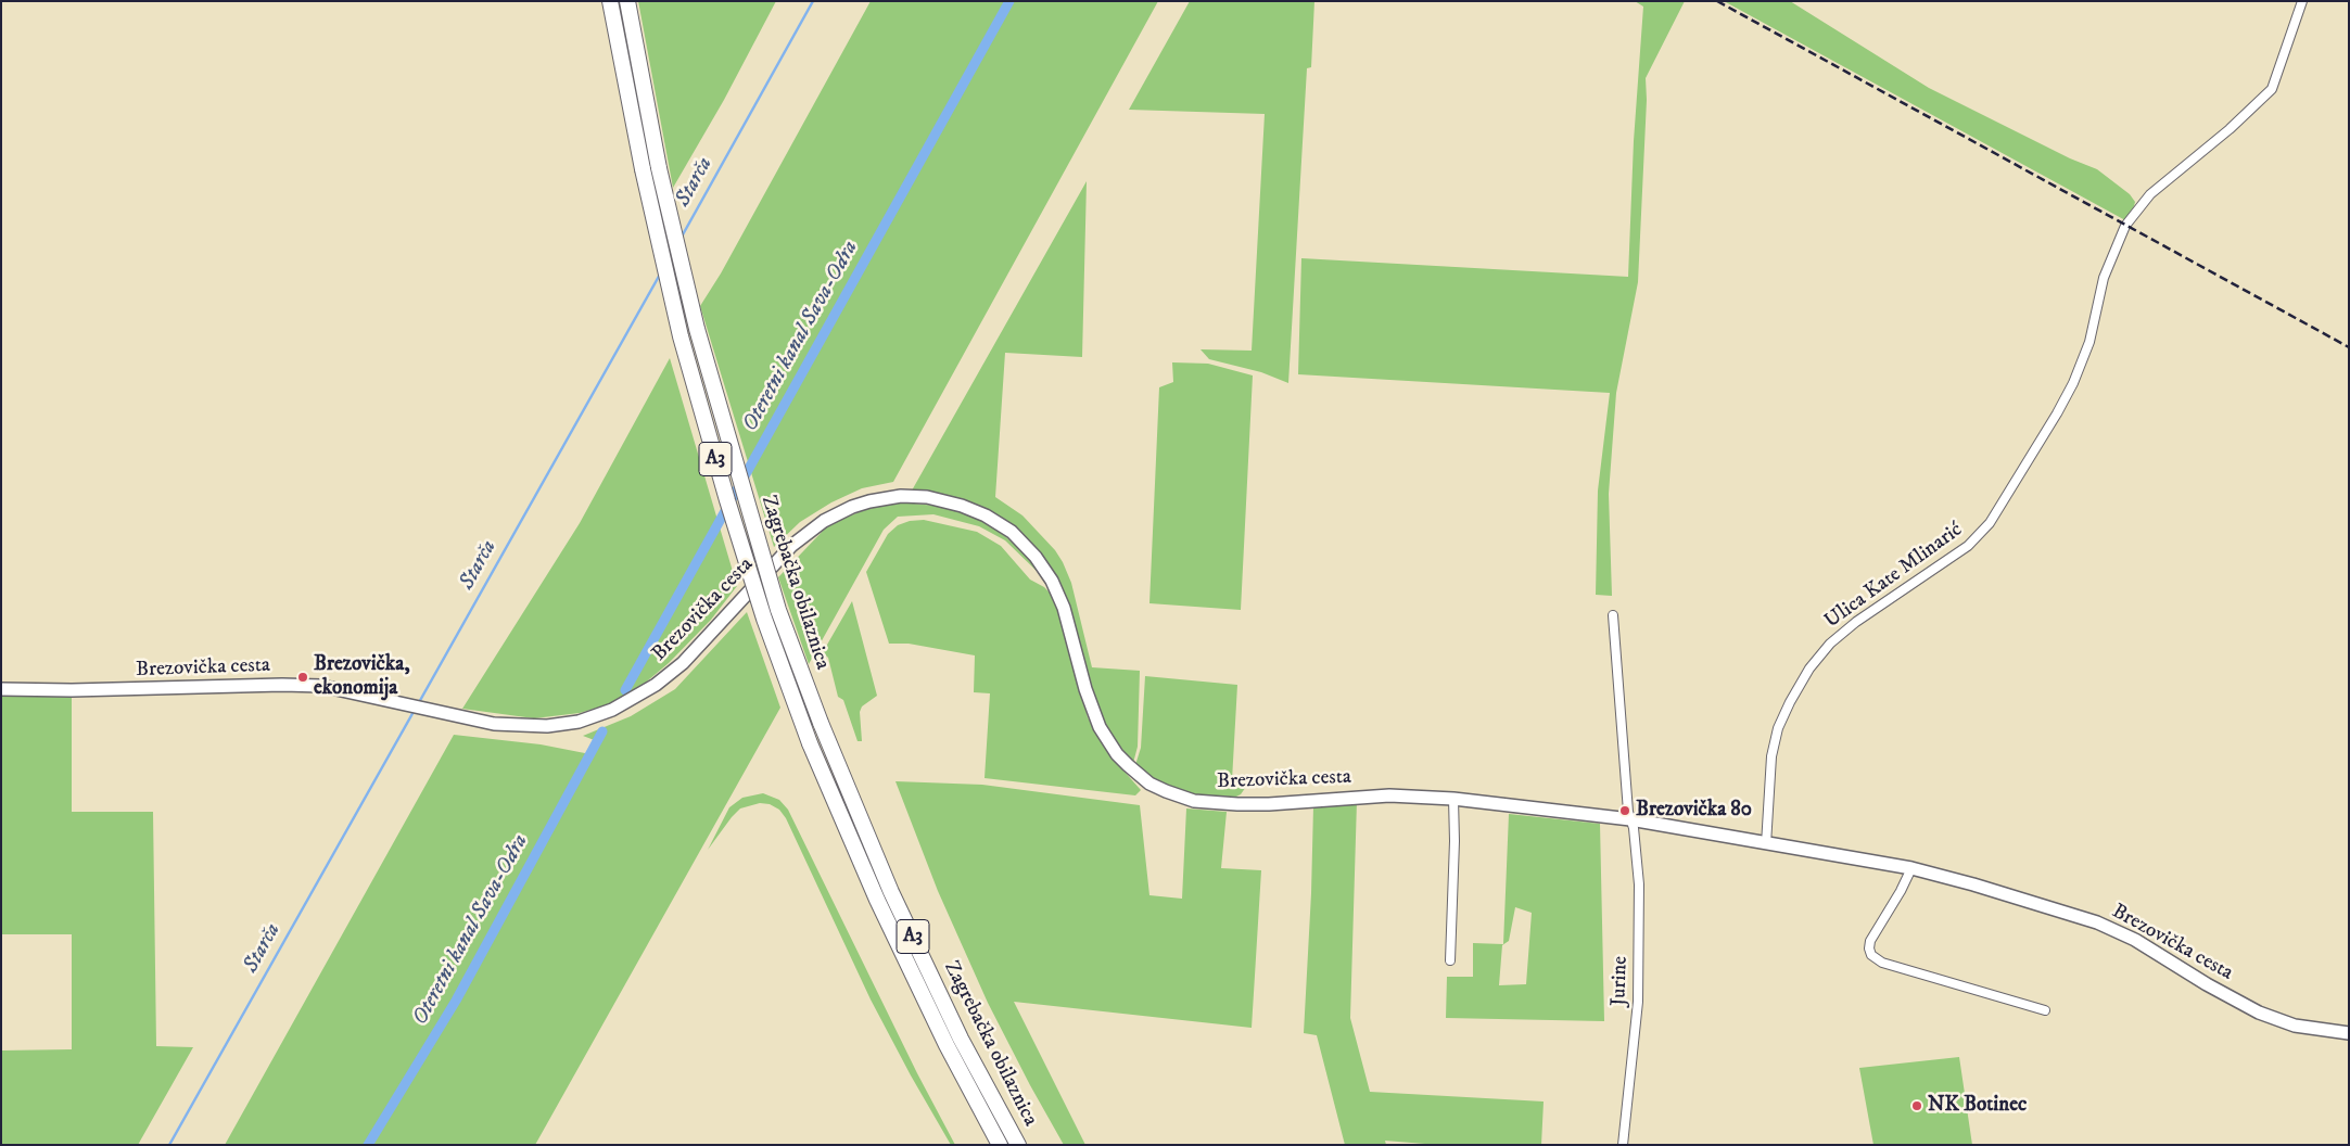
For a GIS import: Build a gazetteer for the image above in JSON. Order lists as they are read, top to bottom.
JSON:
{
  "streets": {
    "highway": ["A3", "Zagrebačka obilaznica"],
    "main road": ["Brezovička cesta"],
    "street": ["Ulica Kate Mlinarić", "Jurine"]
  },
  "crossings": [
    ["Ulica Kate Mlinarić", "Brezovička cesta"],
    ["Brezovička cesta", "Jurine"]
  ],
  "water": ["Starča", "Oteretni kanal Sava-Odra"],
  "places": ["Brezovička, ekonomija", "Brezovička 80", "NK Botinec"]
}
